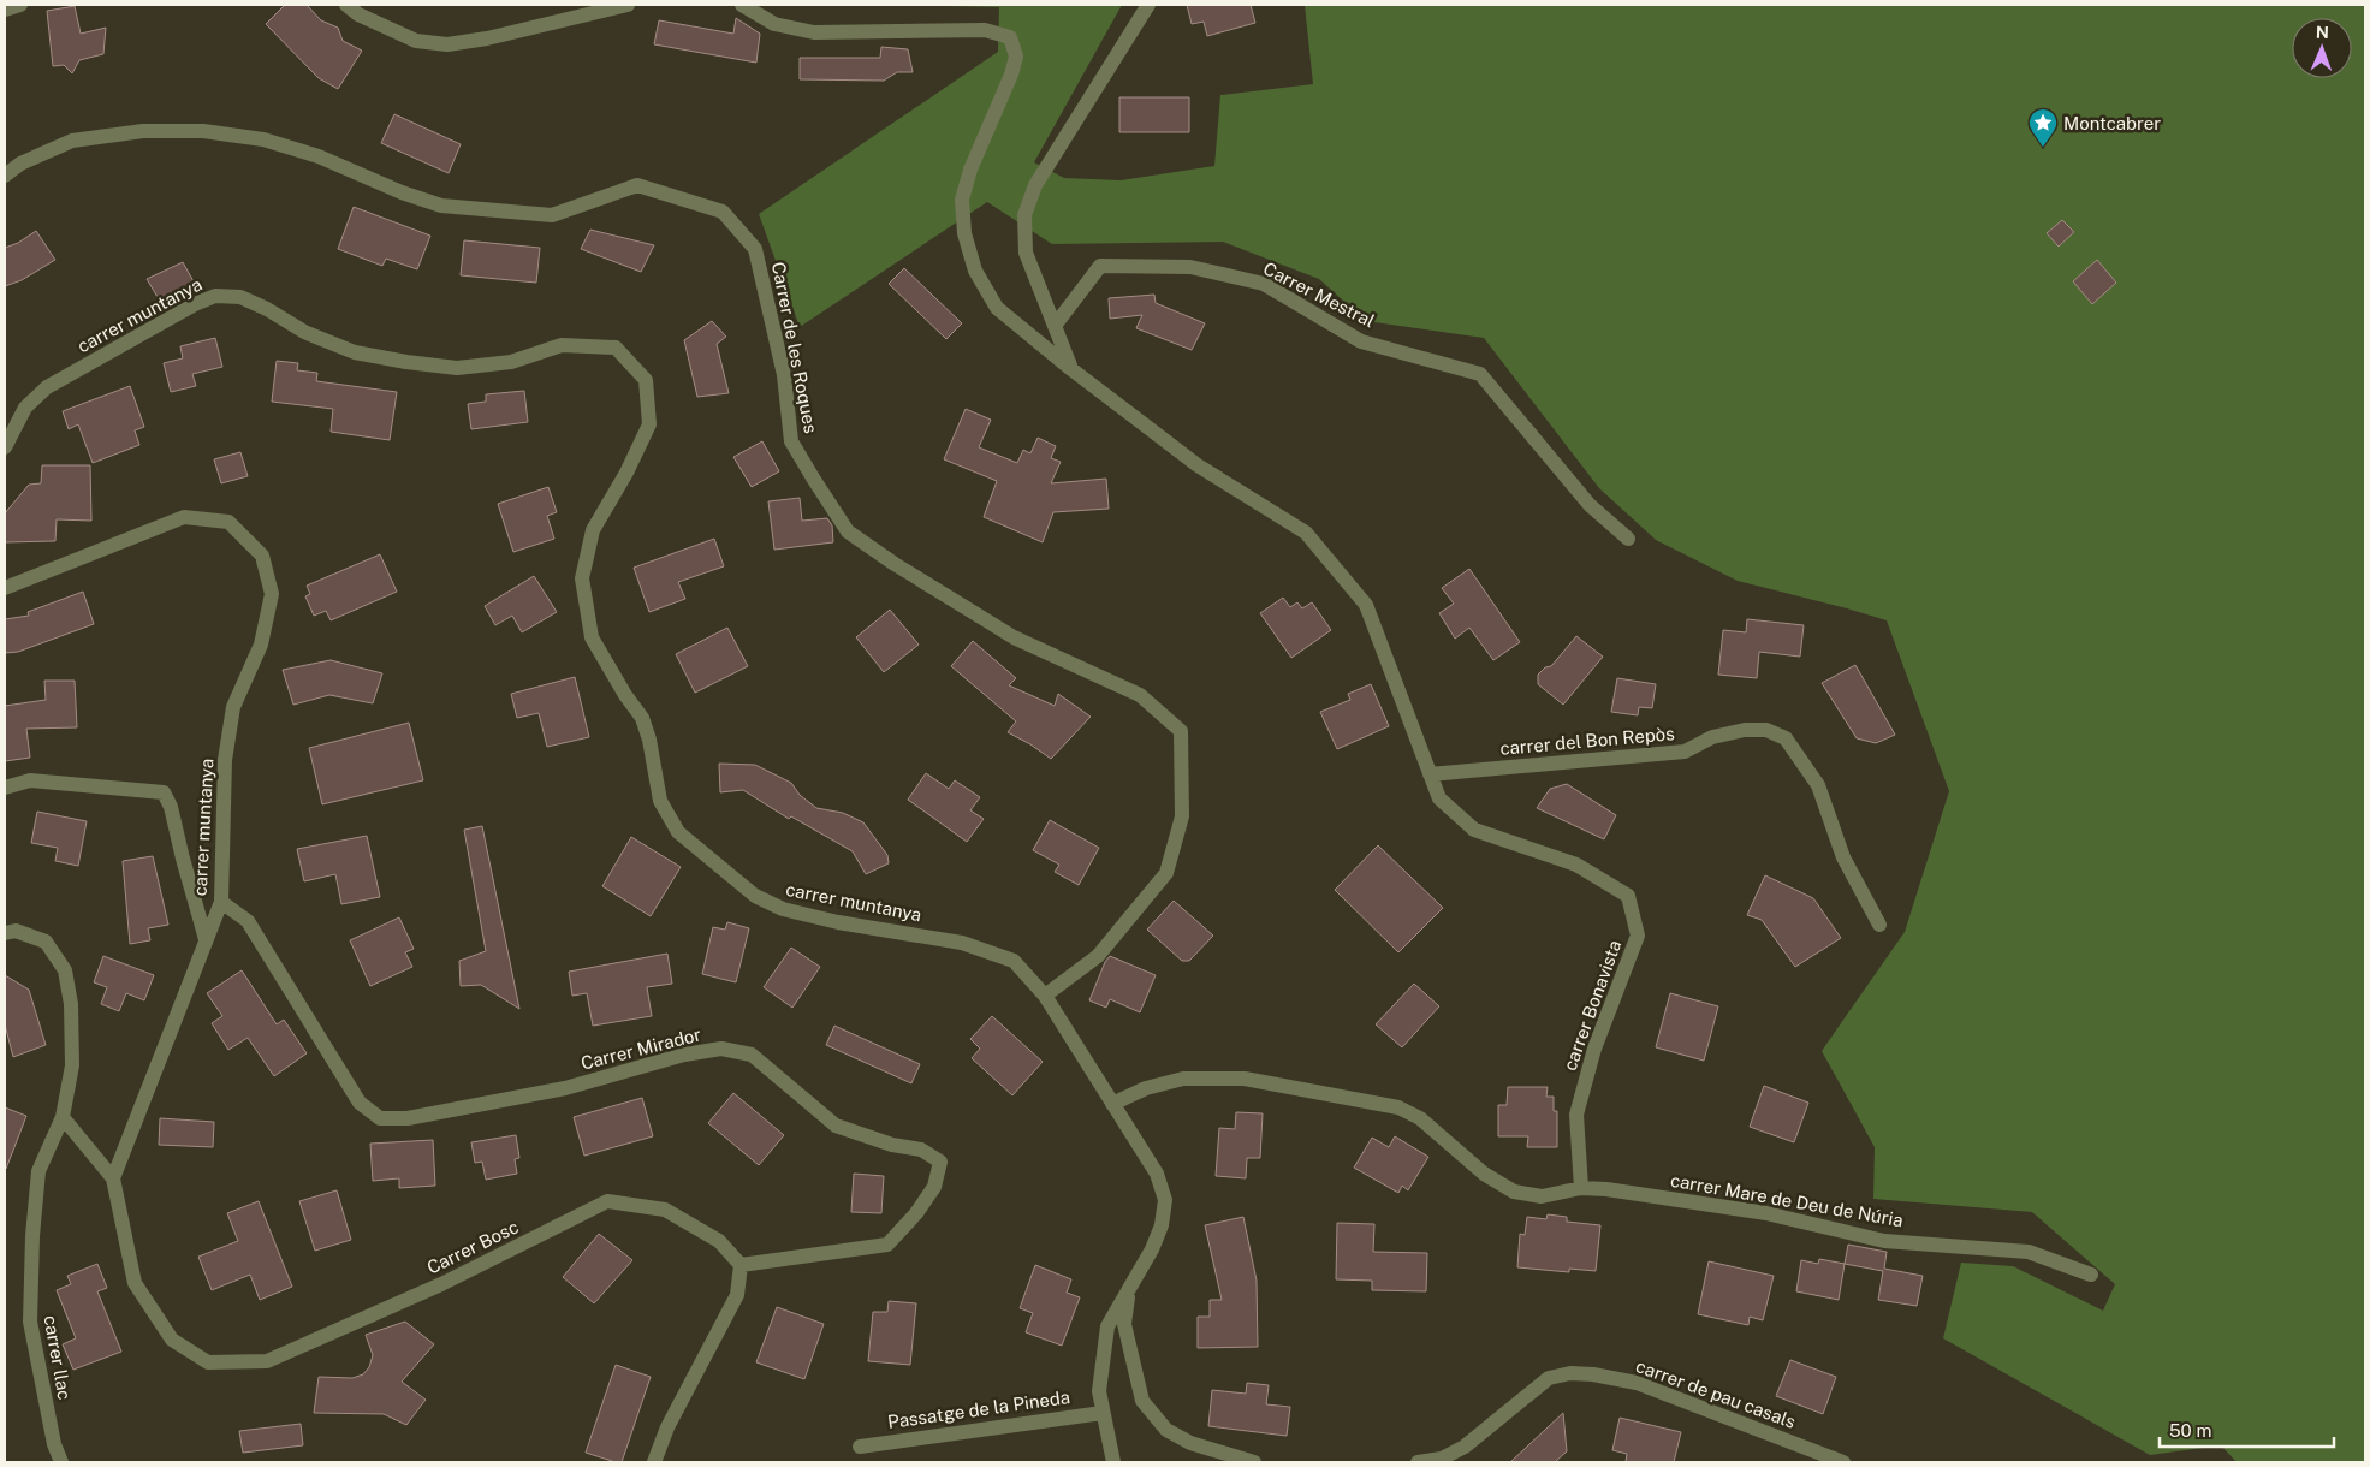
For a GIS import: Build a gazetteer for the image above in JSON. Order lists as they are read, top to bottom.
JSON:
{
  "streets": {
    "street": [
      "Carrer Mestral",
      "carrer muntanya",
      "Carrer de les Roques",
      "carrer del Bon Repòs",
      "carrer Bonavista",
      "Carrer Mirador",
      "carrer Mare de Deu de Núria",
      "Carrer Bosc",
      "carrer llac",
      "carrer de pau casals",
      "Passatge de la Pineda"
    ]
  },
  "crossings": [
    ["carrer muntanya", "Carrer de les Roques"],
    ["carrer muntanya", "Carrer Mirador"],
    ["carrer muntanya", "carrer Mare de Deu de Núria"],
    ["carrer muntanya", "Carrer Bosc"],
    ["carrer muntanya", "Passatge de la Pineda"],
    ["carrer del Bon Repòs", "carrer Bonavista"],
    ["carrer Bonavista", "carrer Mare de Deu de Núria"],
    ["Carrer Mirador", "Carrer Bosc"]
  ],
  "places": {
    "place": ["Montcabrer"]
  },
  "scale_bar": "50 m",
  "north": "top"
}
